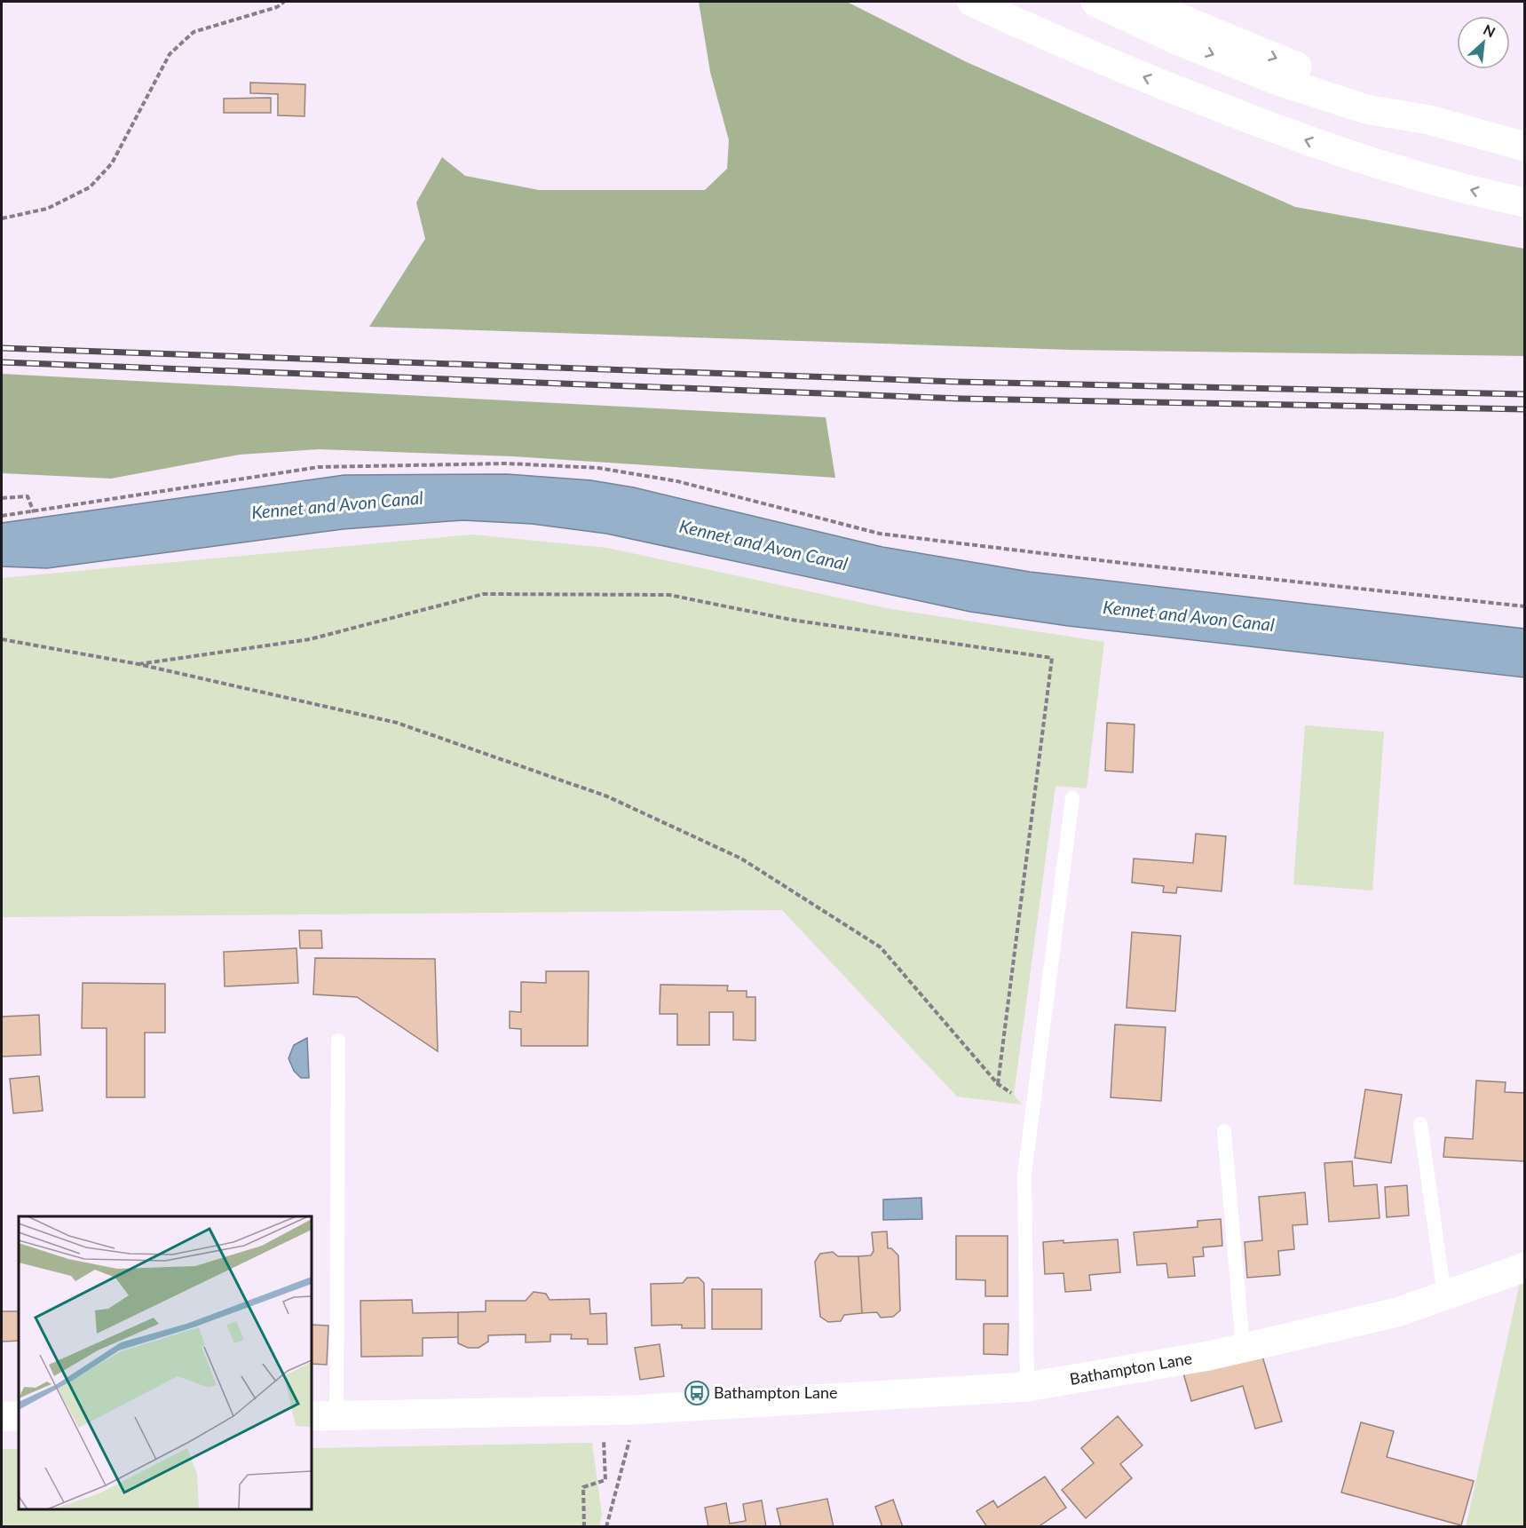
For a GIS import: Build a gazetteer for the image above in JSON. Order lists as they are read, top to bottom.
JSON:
{
  "streets": {
    "main road": ["Bathampton Lane"]
  },
  "water": ["Kennet and Avon Canal"],
  "places": {
    "bus stop": ["Bathampton Lane"]
  },
  "north": "top right"
}
